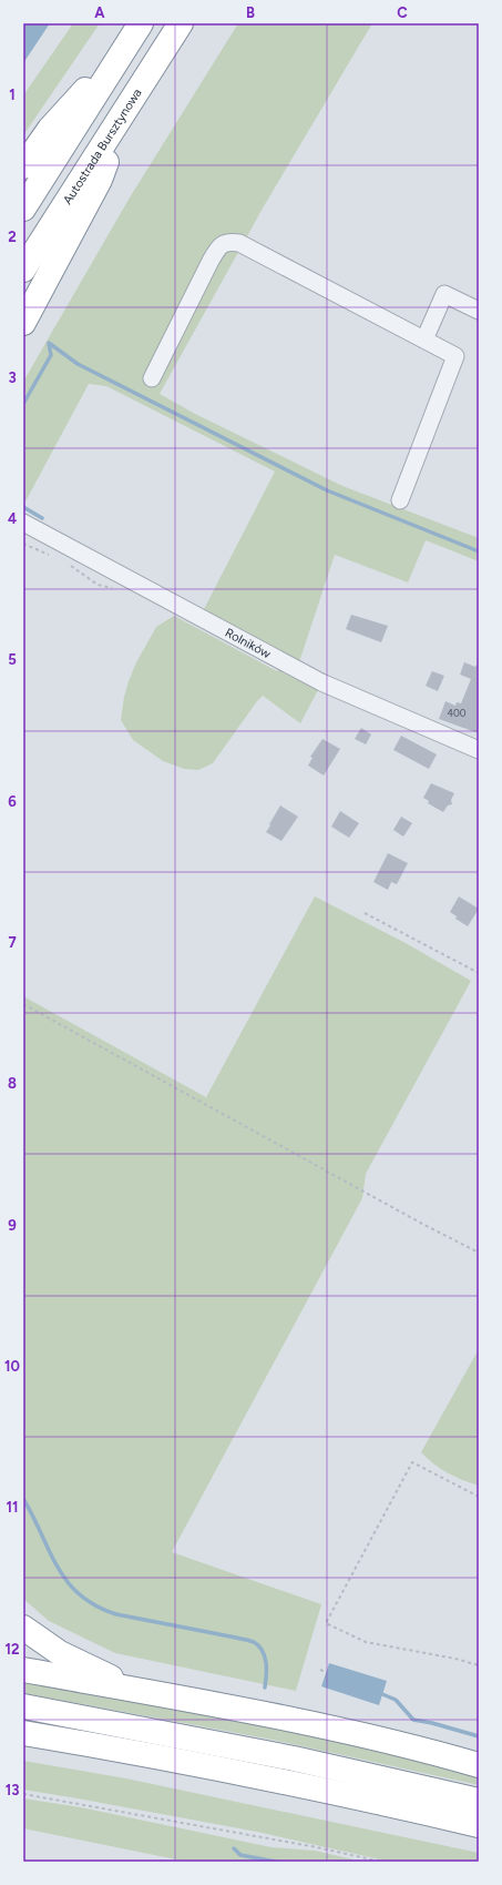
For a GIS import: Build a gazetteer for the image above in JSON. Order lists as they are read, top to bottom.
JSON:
{
  "streets": {
    "highway": ["Autostrada Bursztynowa"],
    "street": ["Rolników"]
  },
  "house_numbers": ["400"],
  "grid": {
    "columns": ["A", "B", "C"],
    "rows": [
      "1",
      "2",
      "3",
      "4",
      "5",
      "6",
      "7",
      "8",
      "9",
      "10",
      "11",
      "12",
      "13"
    ]
  }
}
